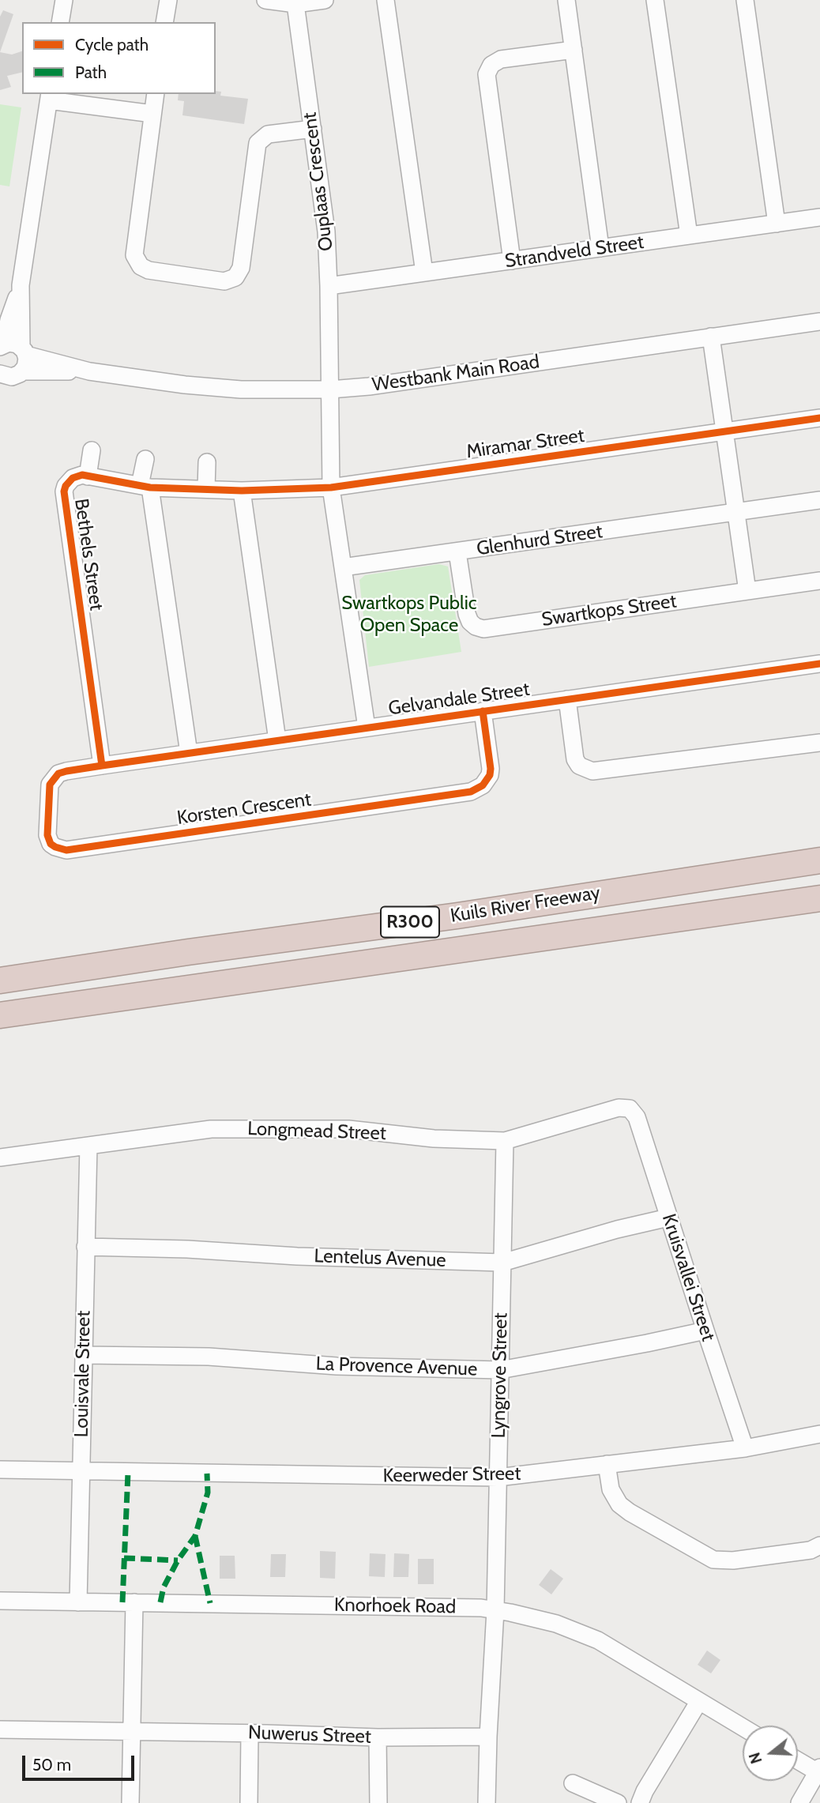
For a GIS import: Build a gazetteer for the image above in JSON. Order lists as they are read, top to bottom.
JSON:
{
  "streets": {
    "highway": ["Kuils River Freeway", "R300"],
    "street": [
      "Ouplaas Crescent",
      "Strandveld Street",
      "Westbank Main Road",
      "Miramar Street",
      "Glenhurd Street",
      "Bethels Street",
      "Swartkops Street",
      "Gelvandale Street",
      "Korsten Crescent",
      "Longmead Street",
      "Lentelus Avenue",
      "Kruisvallei Street",
      "La Provence Avenue",
      "Louisvale Street",
      "Lyngrove Street",
      "Keerweder Street",
      "Knorhoek Road",
      "Nuwerus Street"
    ]
  },
  "crossings": [
    ["Ouplaas Crescent", "Strandveld Street"],
    ["Ouplaas Crescent", "Westbank Main Road"],
    ["Ouplaas Crescent", "Miramar Street"],
    ["Ouplaas Crescent", "Glenhurd Street"],
    ["Ouplaas Crescent", "Bethels Street"],
    ["Ouplaas Crescent", "Gelvandale Street"],
    ["Miramar Street", "Bethels Street"],
    ["Glenhurd Street", "Swartkops Street"],
    ["Bethels Street", "Gelvandale Street"],
    ["Bethels Street", "Korsten Crescent"],
    ["Gelvandale Street", "Korsten Crescent"],
    ["Longmead Street", "Kruisvallei Street"],
    ["Longmead Street", "Louisvale Street"],
    ["Longmead Street", "Lyngrove Street"],
    ["Lentelus Avenue", "Kruisvallei Street"],
    ["Lentelus Avenue", "Louisvale Street"],
    ["Lentelus Avenue", "Lyngrove Street"],
    ["Kruisvallei Street", "La Provence Avenue"],
    ["Kruisvallei Street", "Keerweder Street"],
    ["La Provence Avenue", "Louisvale Street"],
    ["La Provence Avenue", "Lyngrove Street"],
    ["Louisvale Street", "Keerweder Street"],
    ["Louisvale Street", "Knorhoek Road"],
    ["Lyngrove Street", "Keerweder Street"],
    ["Lyngrove Street", "Knorhoek Road"],
    ["Lyngrove Street", "Nuwerus Street"]
  ],
  "parks": ["Swartkops Public Open Space"],
  "legend": ["Cycle path", "Path"],
  "scale_bar": "50 m",
  "north": "left"
}
